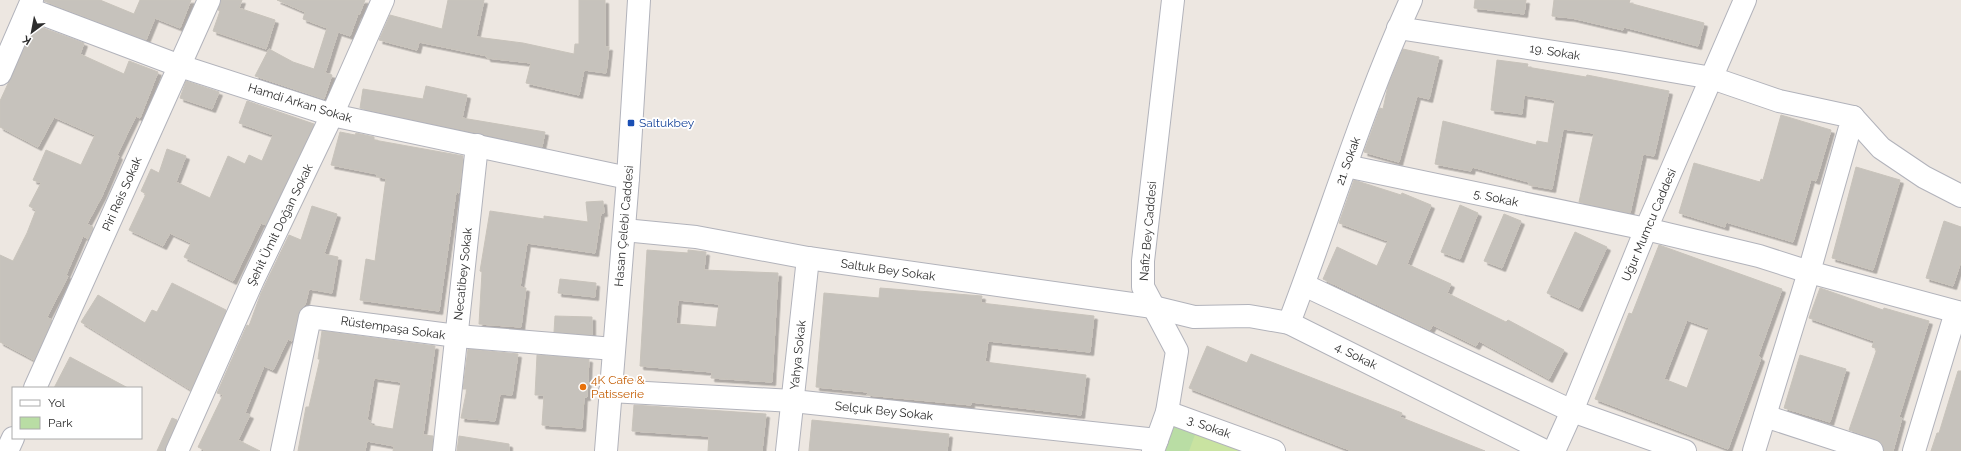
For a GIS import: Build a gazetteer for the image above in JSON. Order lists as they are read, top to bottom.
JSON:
{
  "streets": {
    "street": [
      "19. Sokak",
      "Hamdi Arkan Sokak",
      "21. Sokak",
      "Piri Reis Sokak",
      "5. Sokak",
      "Şehit Ümit Doğan Sokak",
      "Uğur Mumcu Caddesi",
      "Hasan Çelebi Caddesi",
      "Nafiz Bey Caddesi",
      "Saltuk Bey Sokak",
      "Necatibey Sokak",
      "Rüstempaşa Sokak",
      "Yahya Sokak",
      "4. Sokak",
      "Selçuk Bey Sokak",
      "3. Sokak"
    ]
  },
  "crossings": [
    ["19. Sokak", "21. Sokak"],
    ["19. Sokak", "Uğur Mumcu Caddesi"],
    ["Hamdi Arkan Sokak", "Piri Reis Sokak"],
    ["Hamdi Arkan Sokak", "Şehit Ümit Doğan Sokak"],
    ["Hamdi Arkan Sokak", "Hasan Çelebi Caddesi"],
    ["Hamdi Arkan Sokak", "Necatibey Sokak"],
    ["21. Sokak", "5. Sokak"],
    ["21. Sokak", "4. Sokak"],
    ["5. Sokak", "Uğur Mumcu Caddesi"],
    ["Hasan Çelebi Caddesi", "Saltuk Bey Sokak"],
    ["Hasan Çelebi Caddesi", "Rüstempaşa Sokak"],
    ["Hasan Çelebi Caddesi", "Selçuk Bey Sokak"],
    ["Nafiz Bey Caddesi", "Saltuk Bey Sokak"],
    ["Nafiz Bey Caddesi", "4. Sokak"],
    ["Saltuk Bey Sokak", "Yahya Sokak"],
    ["Saltuk Bey Sokak", "4. Sokak"],
    ["Necatibey Sokak", "Rüstempaşa Sokak"],
    ["Yahya Sokak", "Selçuk Bey Sokak"]
  ],
  "places": {
    "transit": ["Saltukbey"],
    "other": ["4K Cafe & Patisserie"]
  },
  "legend": ["Yol", "Park"],
  "north": "bottom left"
}
